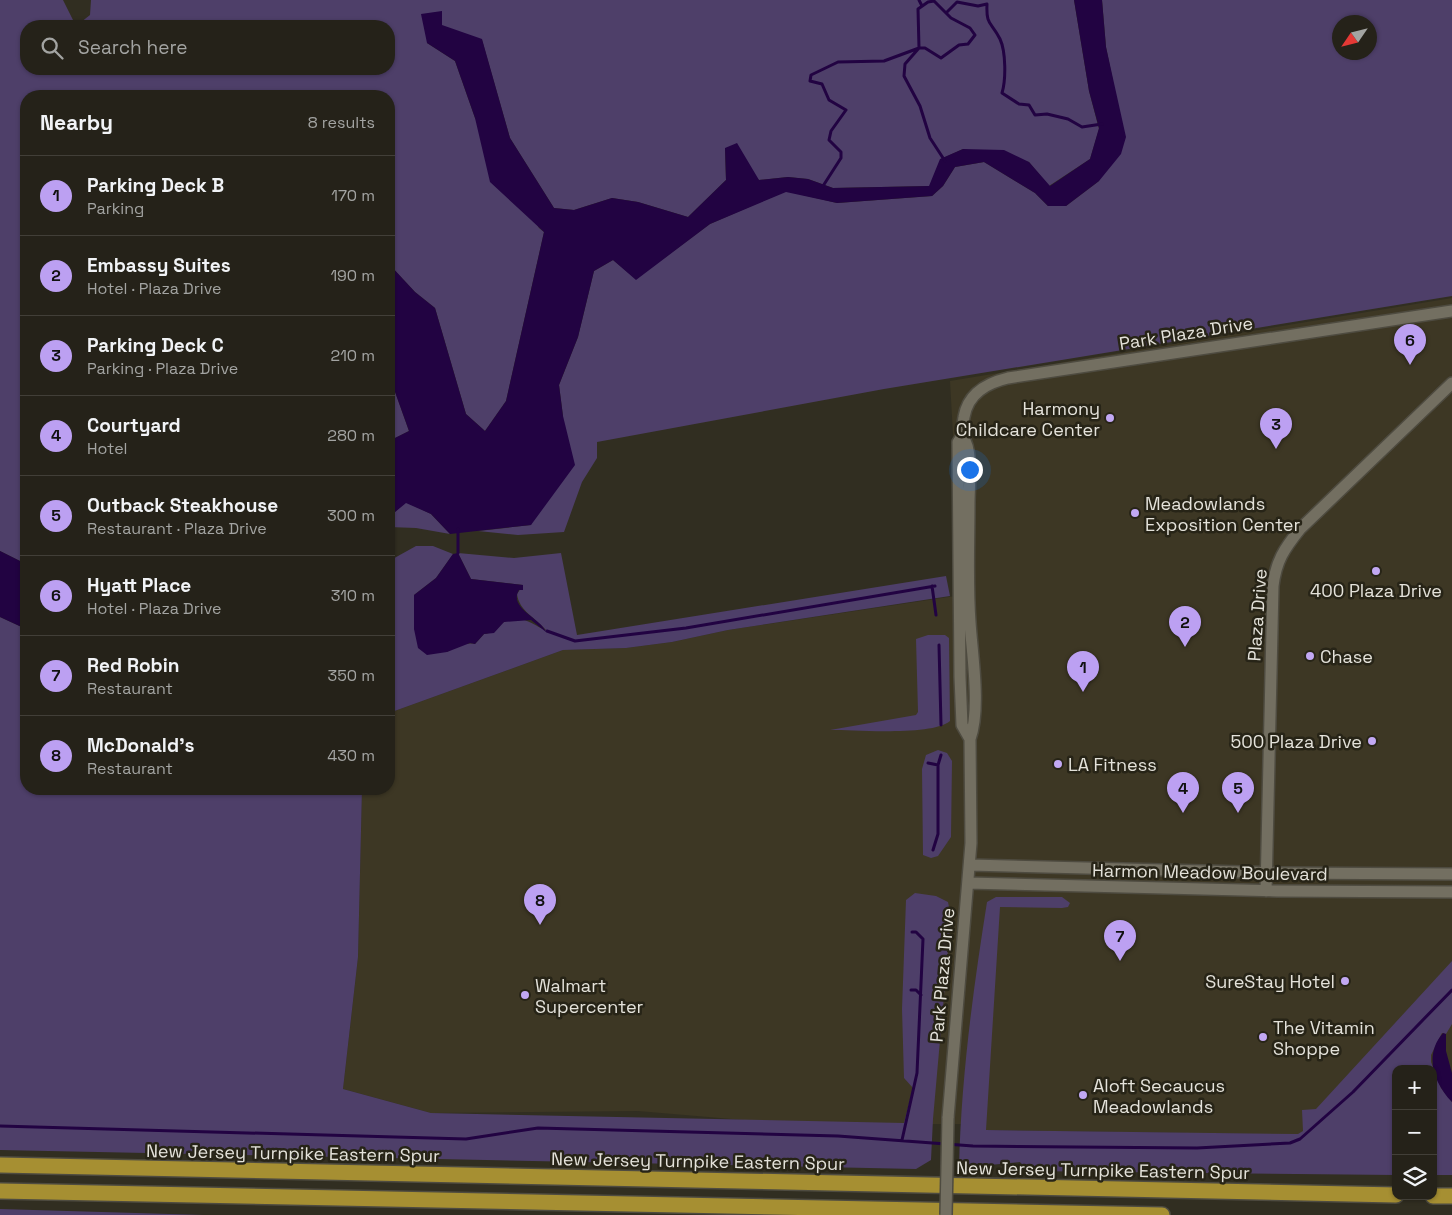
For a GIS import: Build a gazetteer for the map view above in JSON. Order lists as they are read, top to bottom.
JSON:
{
  "streets": {
    "highway": ["New Jersey Turnpike Eastern Spur"],
    "street": ["Park Plaza Drive", "Plaza Drive", "Harmon Meadow Boulevard"]
  },
  "crossings": [
    ["Park Plaza Drive", "Harmon Meadow Boulevard"],
    ["Plaza Drive", "Harmon Meadow Boulevard"]
  ],
  "places": [
    "Harmony Childcare Center",
    "Meadowlands Exposition Center",
    "400 Plaza Drive",
    "Chase",
    "500 Plaza Drive",
    "LA Fitness",
    "SureStay Hotel",
    "Walmart Supercenter",
    "The Vitamin Shoppe",
    "Aloft Secaucus Meadowlands"
  ],
  "north": "bottom left",
  "page": {
    "search": "Search here",
    "heading": ["Nearby", "8 results"],
    "list": [
      {
        "mark": "1",
        "name": "Parking Deck B",
        "note": "Parking",
        "value": "170 m"
      },
      {
        "mark": "2",
        "name": "Embassy Suites",
        "note": "Hotel · Plaza Drive",
        "value": "190 m"
      },
      {
        "mark": "3",
        "name": "Parking Deck C",
        "note": "Parking · Plaza Drive",
        "value": "210 m"
      },
      {
        "mark": "4",
        "name": "Courtyard",
        "note": "Hotel",
        "value": "280 m"
      },
      {
        "mark": "5",
        "name": "Outback Steakhouse",
        "note": "Restaurant · Plaza Drive",
        "value": "300 m"
      },
      {
        "mark": "6",
        "name": "Hyatt Place",
        "note": "Hotel · Plaza Drive",
        "value": "310 m"
      },
      {
        "mark": "7",
        "name": "Red Robin",
        "note": "Restaurant",
        "value": "350 m"
      },
      {
        "mark": "8",
        "name": "McDonald's",
        "note": "Restaurant",
        "value": "430 m"
      }
    ],
    "pins": [
      "6",
      "3",
      "2",
      "1",
      "4",
      "5",
      "8",
      "7"
    ],
    "map_buttons": ["+", "−"]
  }
}
